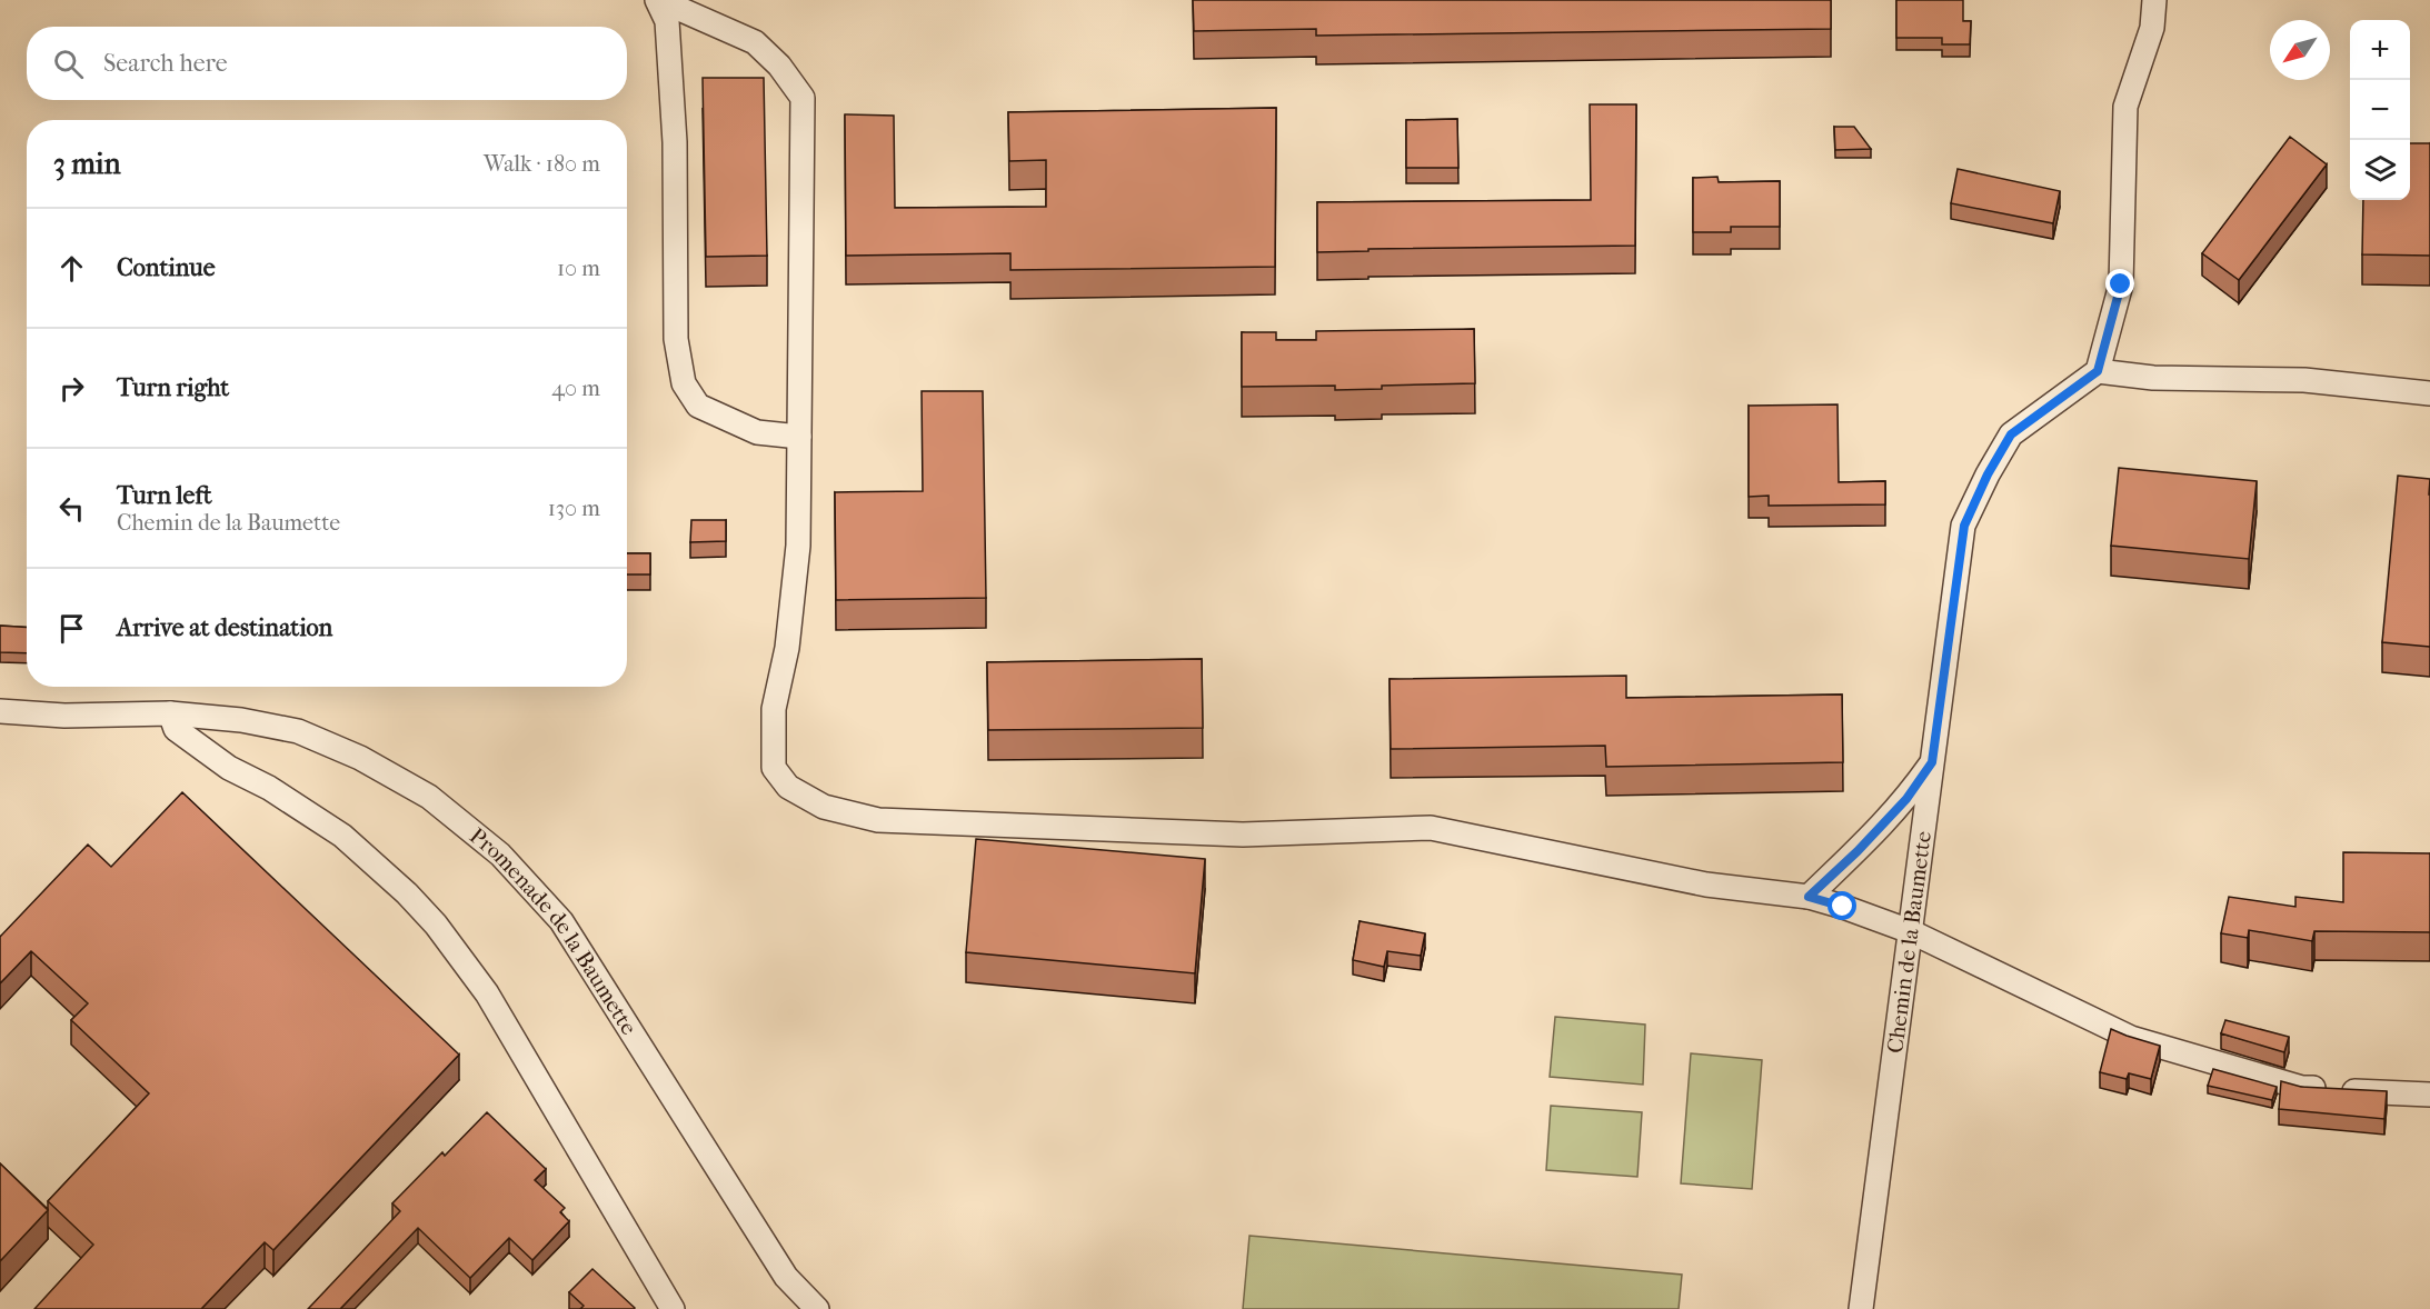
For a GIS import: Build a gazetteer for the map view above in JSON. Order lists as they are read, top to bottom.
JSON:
{
  "streets": {
    "street": ["Promenade de la Baumette", "Chemin de la Baumette"]
  },
  "north": "bottom left",
  "page": {
    "map_buttons": ["+", "−"],
    "search": "Search here",
    "heading": ["3 min", "Walk · 180 m"],
    "list": [
      ["Continue", "10 m"],
      ["Turn right", "40 m"],
      ["Turn left", "Chemin de la Baumette", "130 m"],
      "Arrive at destination"
    ]
  }
}
